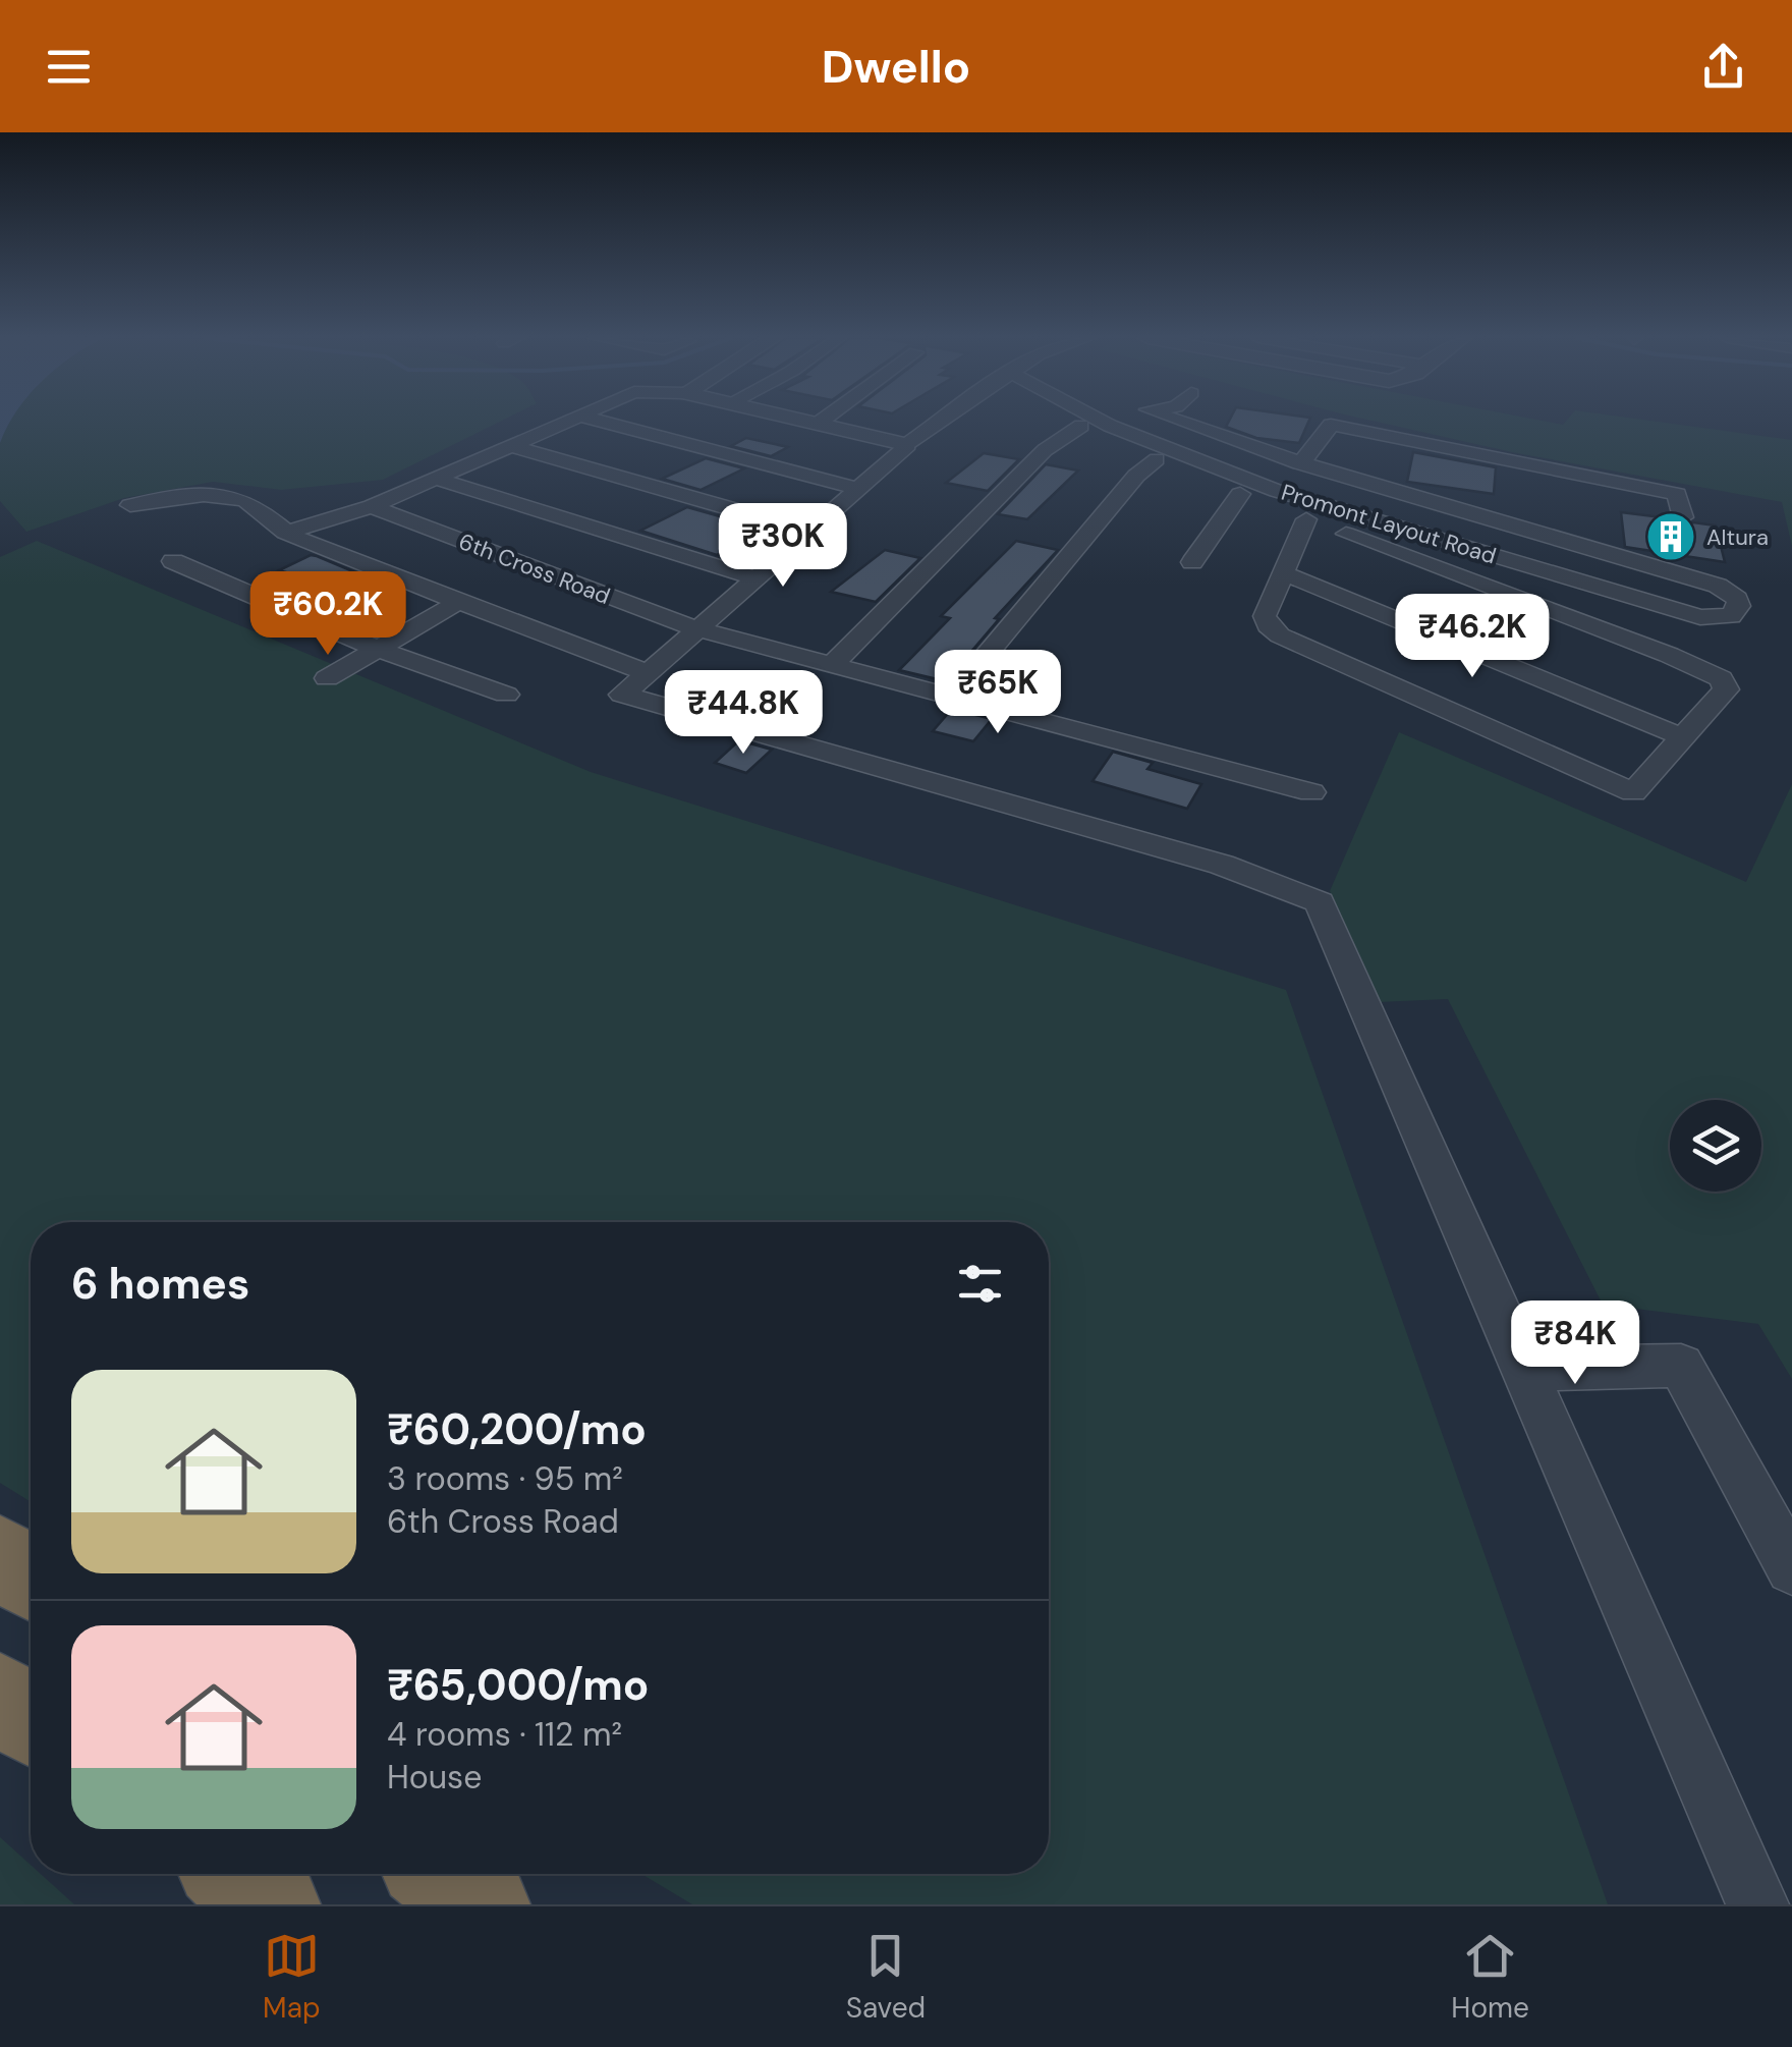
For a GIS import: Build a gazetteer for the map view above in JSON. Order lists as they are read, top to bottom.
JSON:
{
  "streets": {
    "street": ["Promont Layout Road", "6th Cross Road"]
  },
  "places": {
    "building": ["Altura"]
  },
  "page": {
    "header": "Dwello",
    "price": [
      "₹30K",
      "₹60.2K",
      "₹46.2K",
      "₹65K",
      "₹44.8K",
      "₹84K"
    ],
    "heading": "6 homes",
    "list": [
      {
        "name": "₹60,200/mo",
        "note": "3 rooms · 95 m² · 6th Cross Road"
      },
      {
        "name": "₹65,000/mo",
        "note": "4 rooms · 112 m² · House"
      }
    ],
    "tabs": ["Map", "Saved", "Home"]
  }
}
